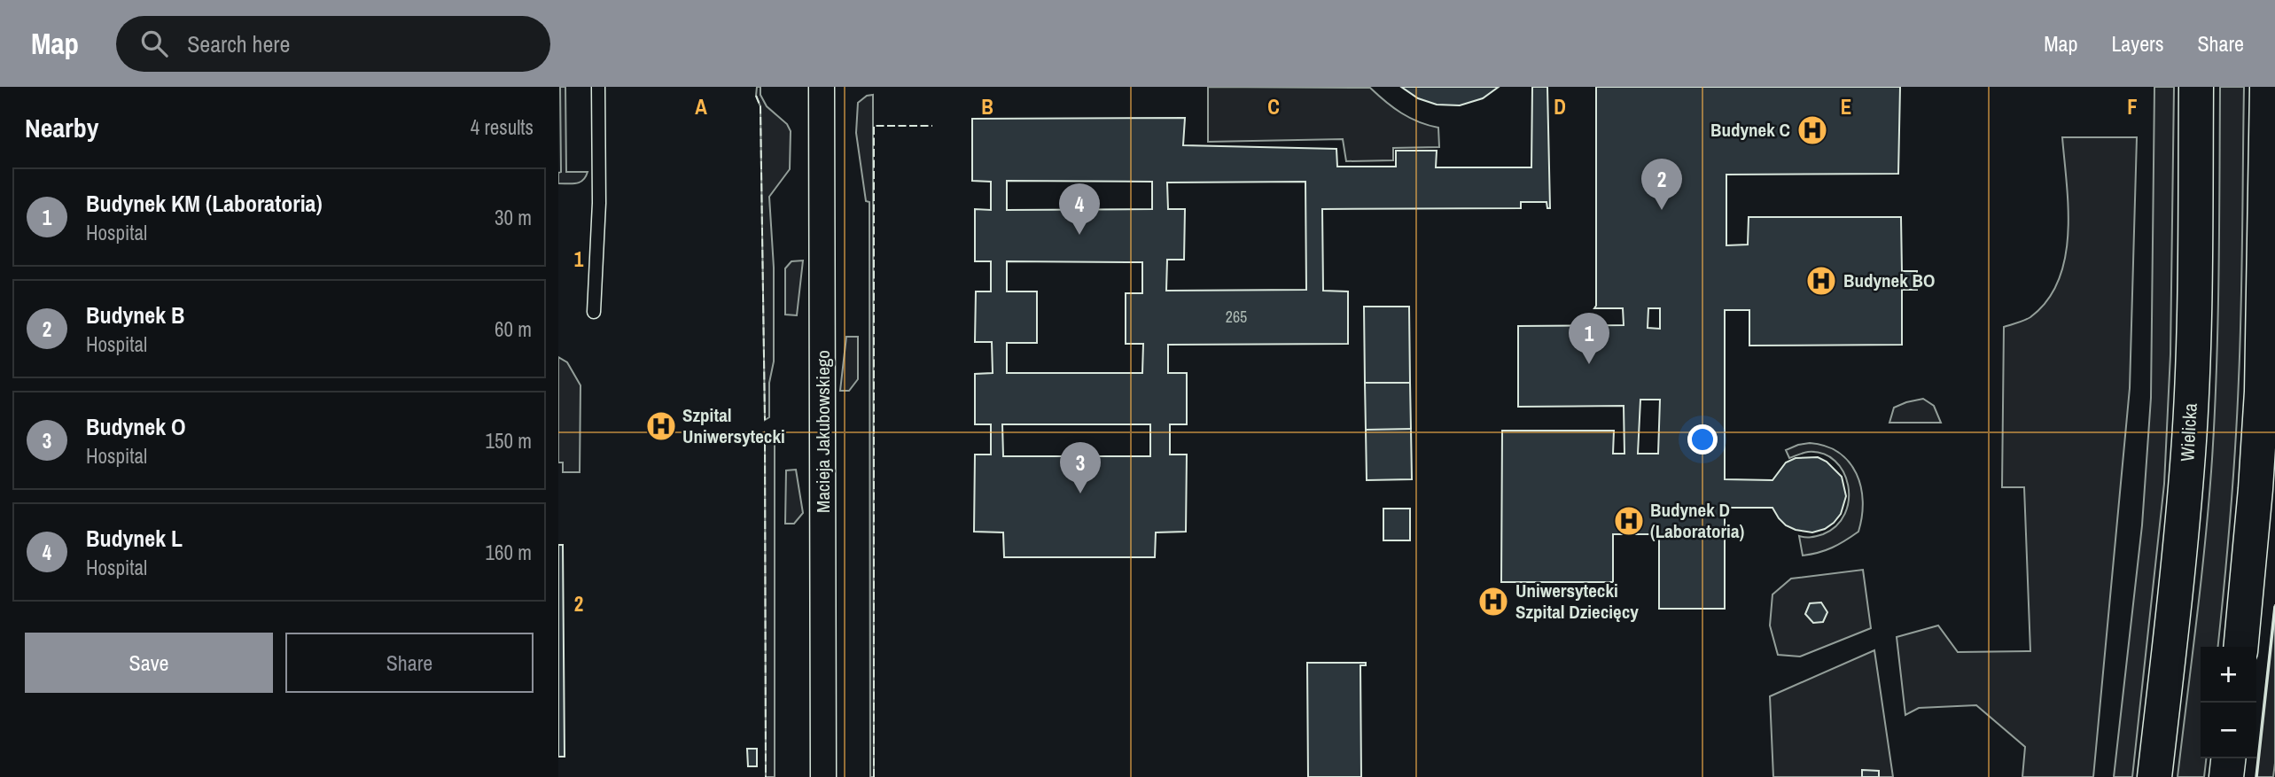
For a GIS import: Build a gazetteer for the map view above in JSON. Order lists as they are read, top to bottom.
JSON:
{
  "streets": {
    "main road": ["Wielicka"],
    "street": ["Macieja Jakubowskiego"]
  },
  "places": {
    "hospital": [
      "Budynek C",
      "Budynek BO",
      "Szpital Uniwersytecki",
      "Budynek D (Laboratoria)",
      "Uniwersytecki Szpital Dziecięcy"
    ]
  },
  "house_numbers": ["265"],
  "page": {
    "header": "Map",
    "search": "Search here",
    "nav": ["Map", "Layers", "Share"],
    "heading": ["Nearby", "4 results"],
    "pins": [
      "2",
      "4",
      "1",
      "3"
    ],
    "list": [
      {
        "mark": "1",
        "name": "Budynek KM (Laboratoria)",
        "note": "Hospital",
        "value": "30 m"
      },
      {
        "mark": "2",
        "name": "Budynek B",
        "note": "Hospital",
        "value": "60 m"
      },
      {
        "mark": "3",
        "name": "Budynek O",
        "note": "Hospital",
        "value": "150 m"
      },
      {
        "mark": "4",
        "name": "Budynek L",
        "note": "Hospital",
        "value": "160 m"
      }
    ],
    "buttons": ["Save", "Share"],
    "map_buttons": ["+", "−"]
  },
  "grid": {
    "columns": [
      "A",
      "B",
      "C",
      "D",
      "E",
      "F"
    ],
    "rows": ["1", "2"]
  }
}
